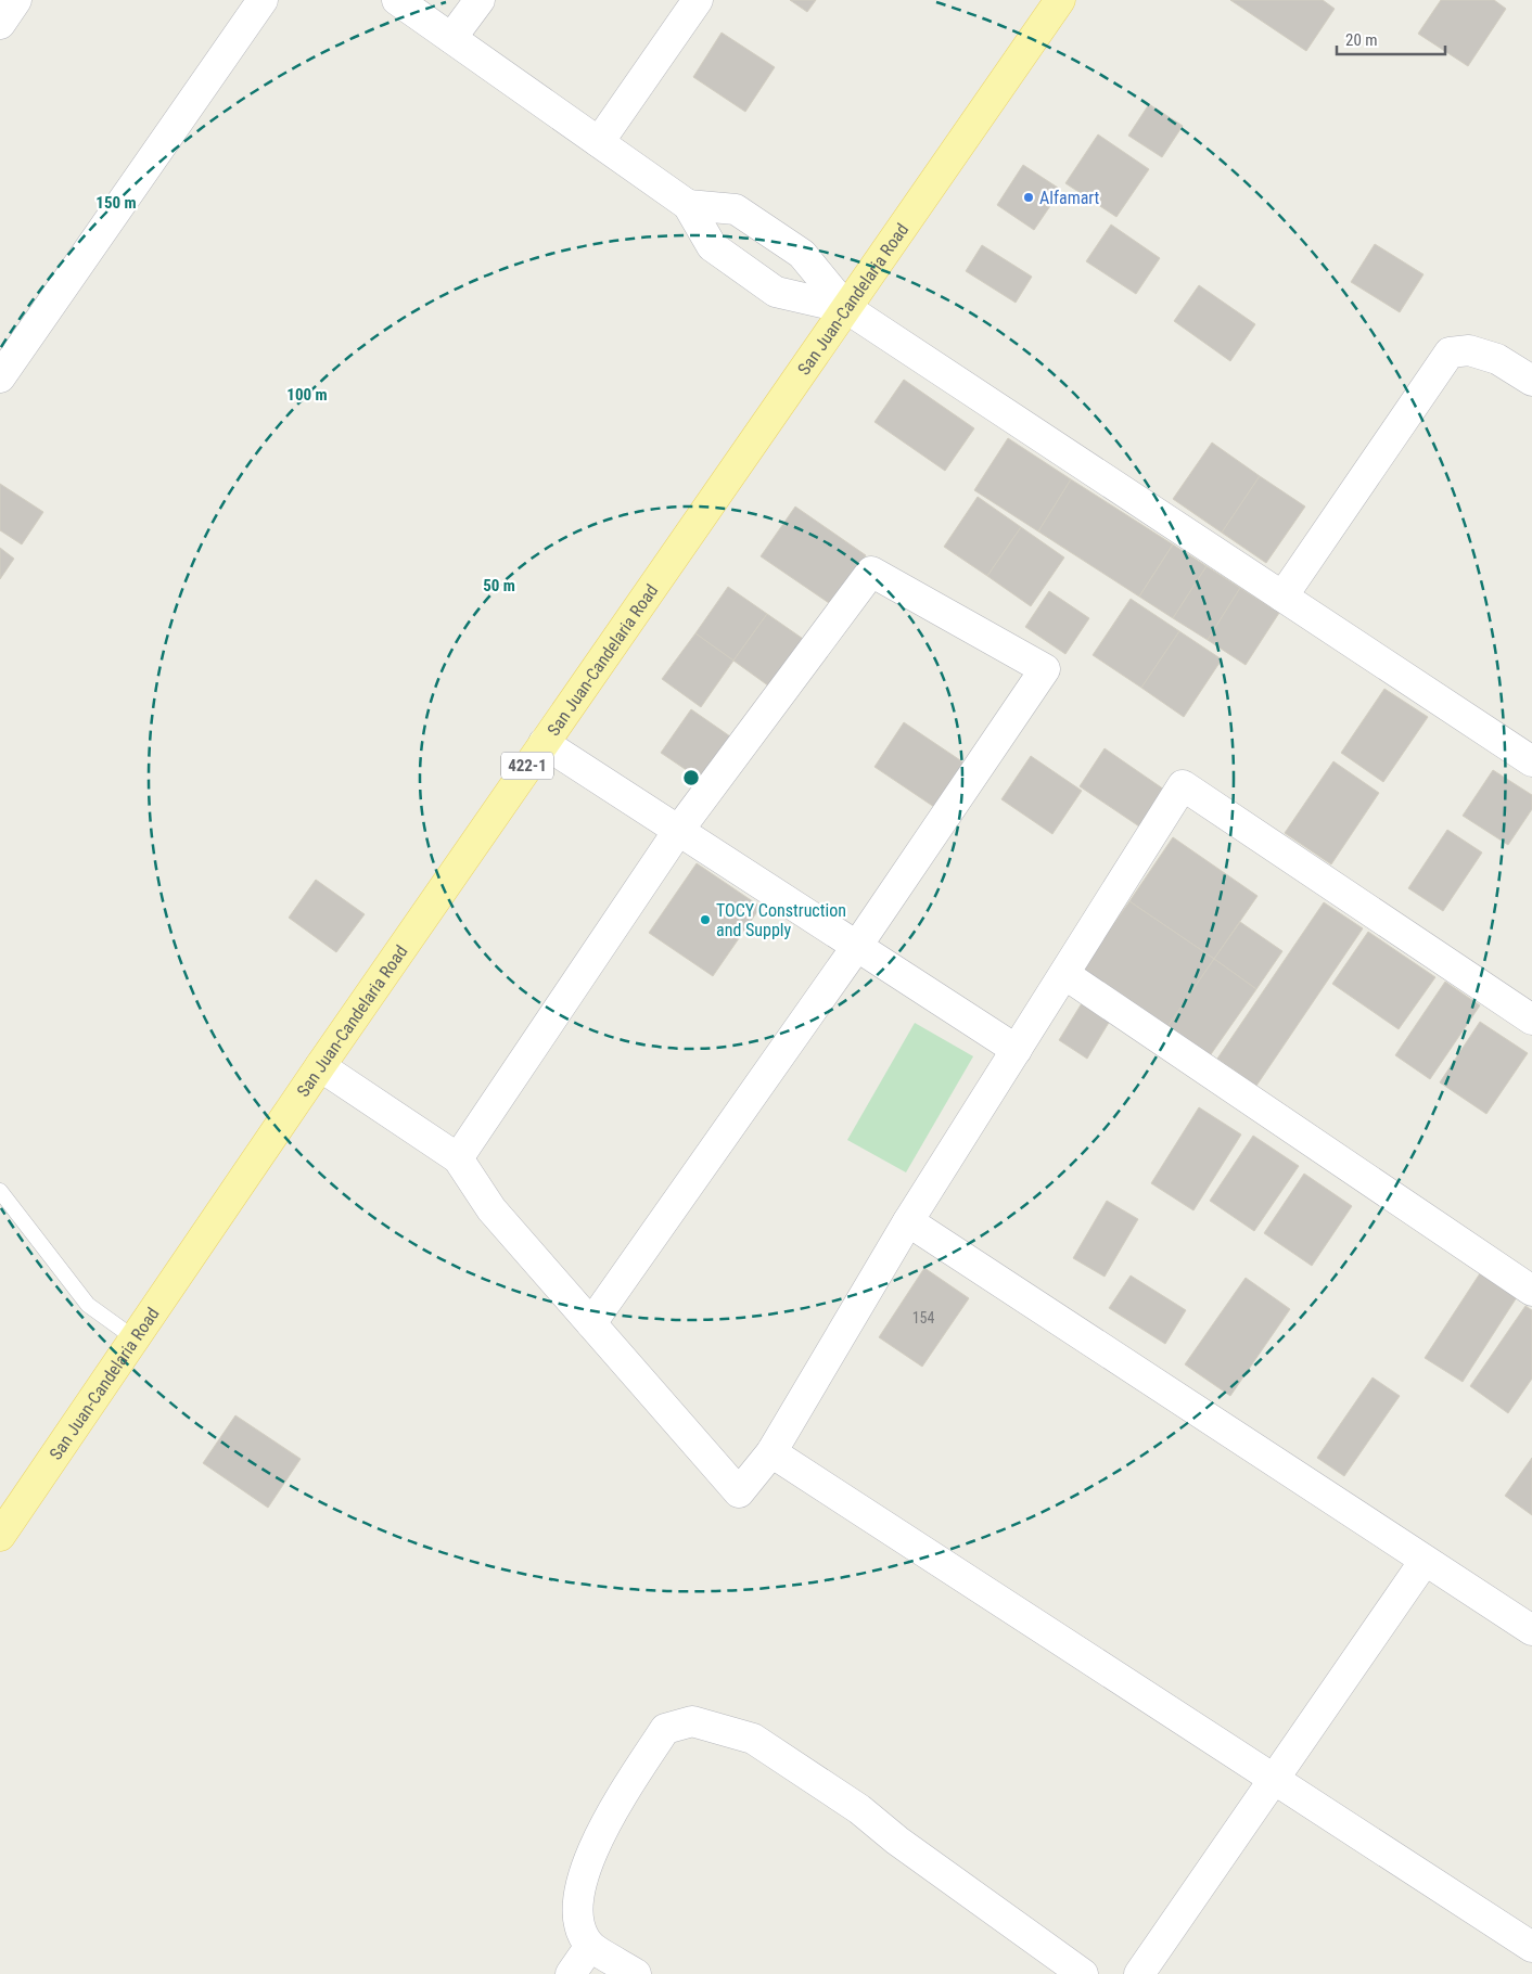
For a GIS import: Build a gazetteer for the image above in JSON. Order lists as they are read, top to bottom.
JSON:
{
  "streets": {
    "main road": ["San Juan-Candelaria Road", "422-1"]
  },
  "places": ["Alfamart", "TOCY Construction and Supply"],
  "house_numbers": ["154"],
  "scale_bar": "20 m",
  "rings": ["150 m", "100 m", "50 m"]
}
